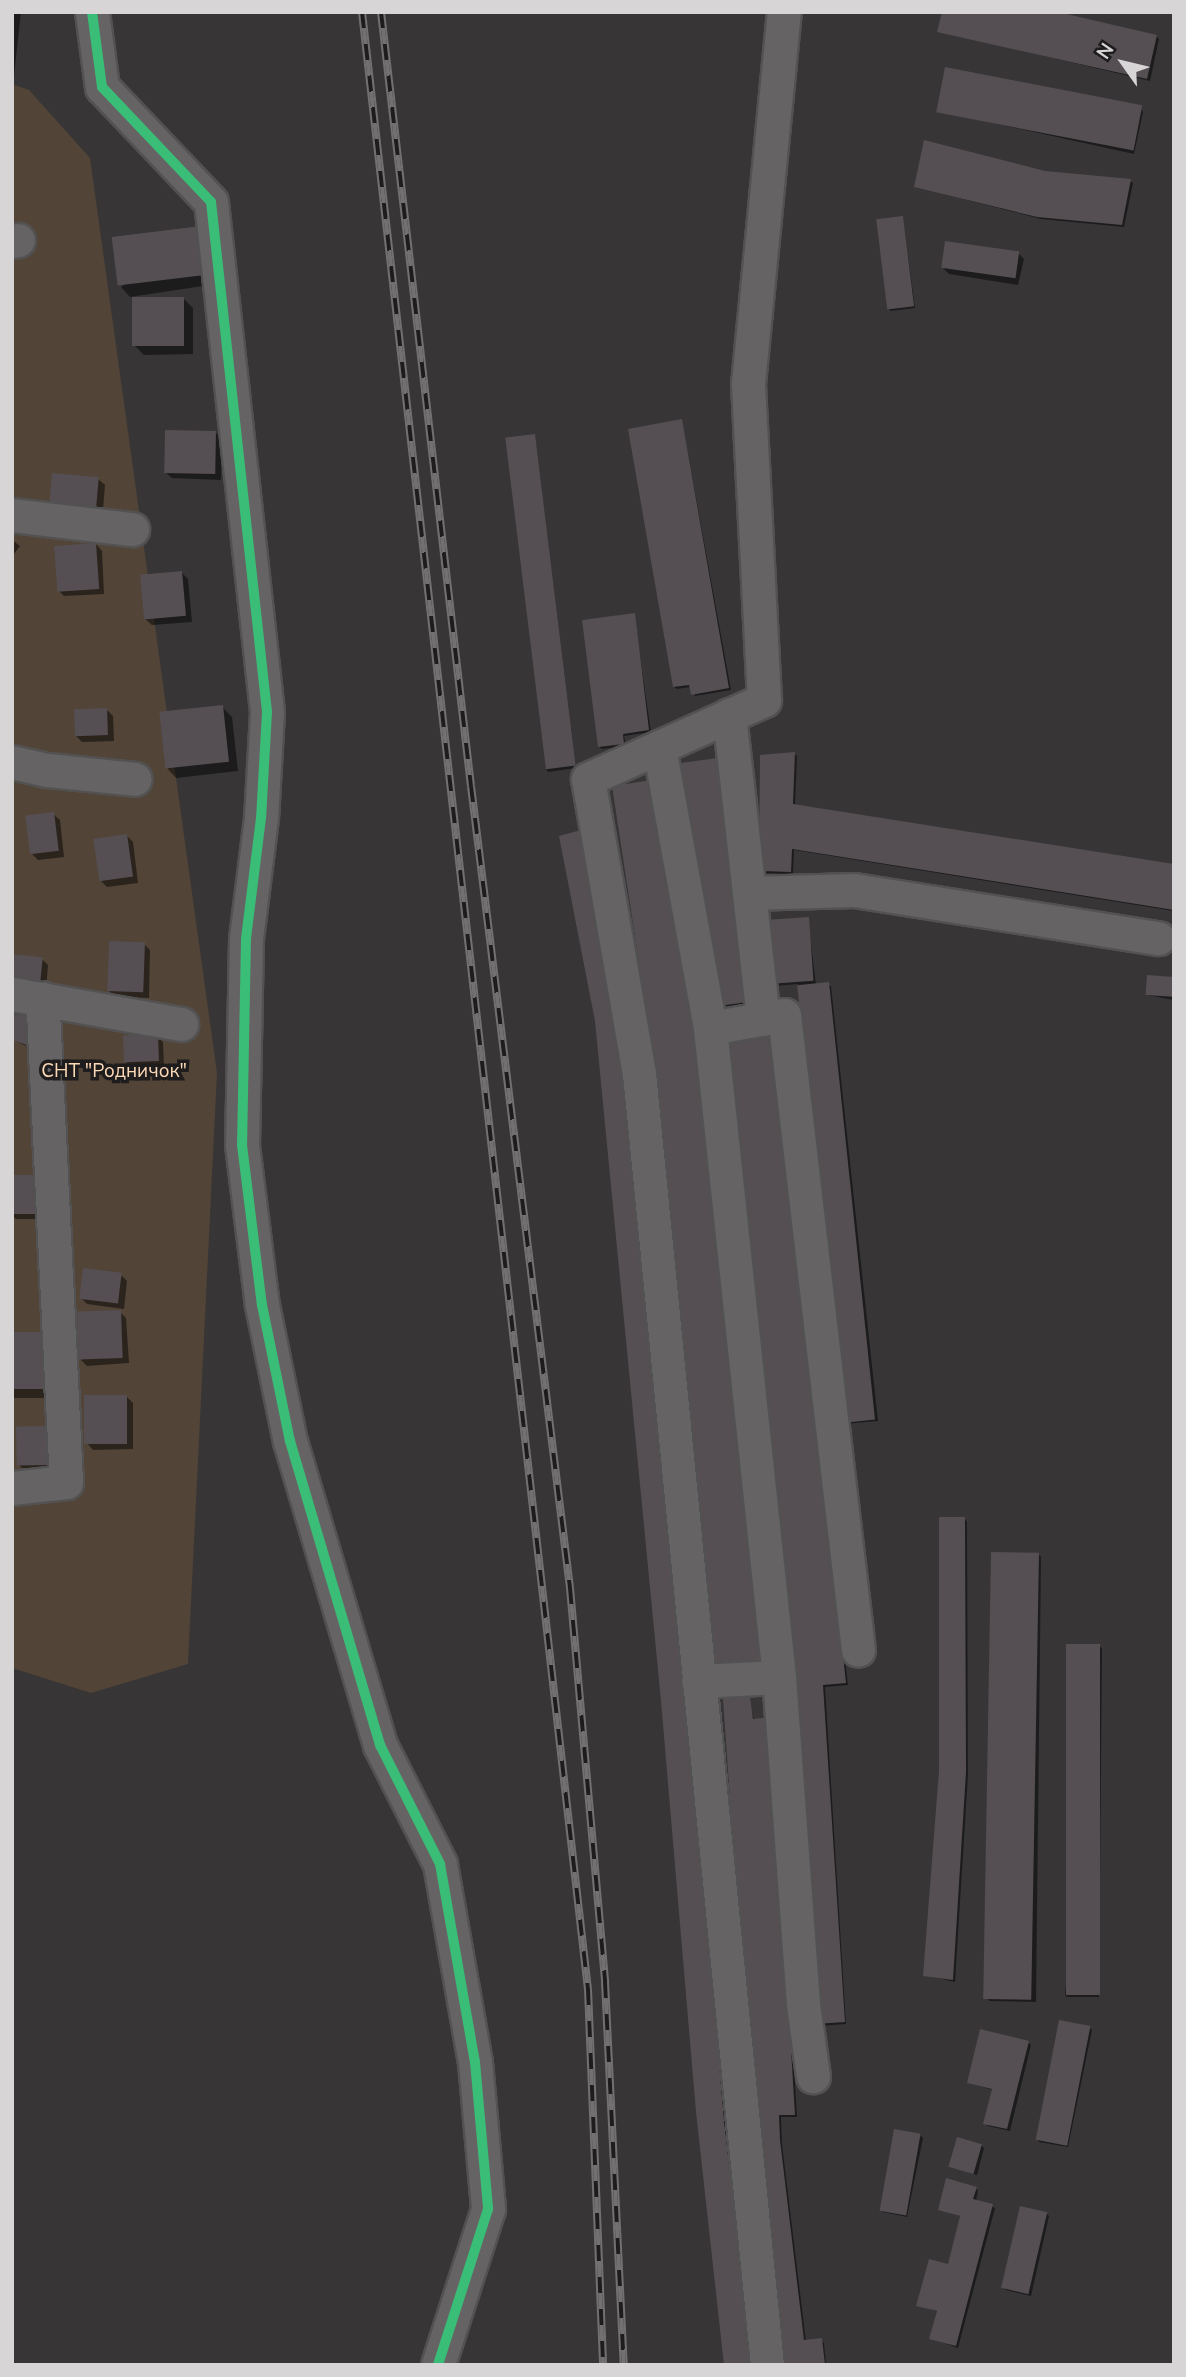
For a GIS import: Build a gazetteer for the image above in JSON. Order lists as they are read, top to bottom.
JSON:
{
  "parks": ["СНТ \"Родничок\""],
  "north": "top left"
}
